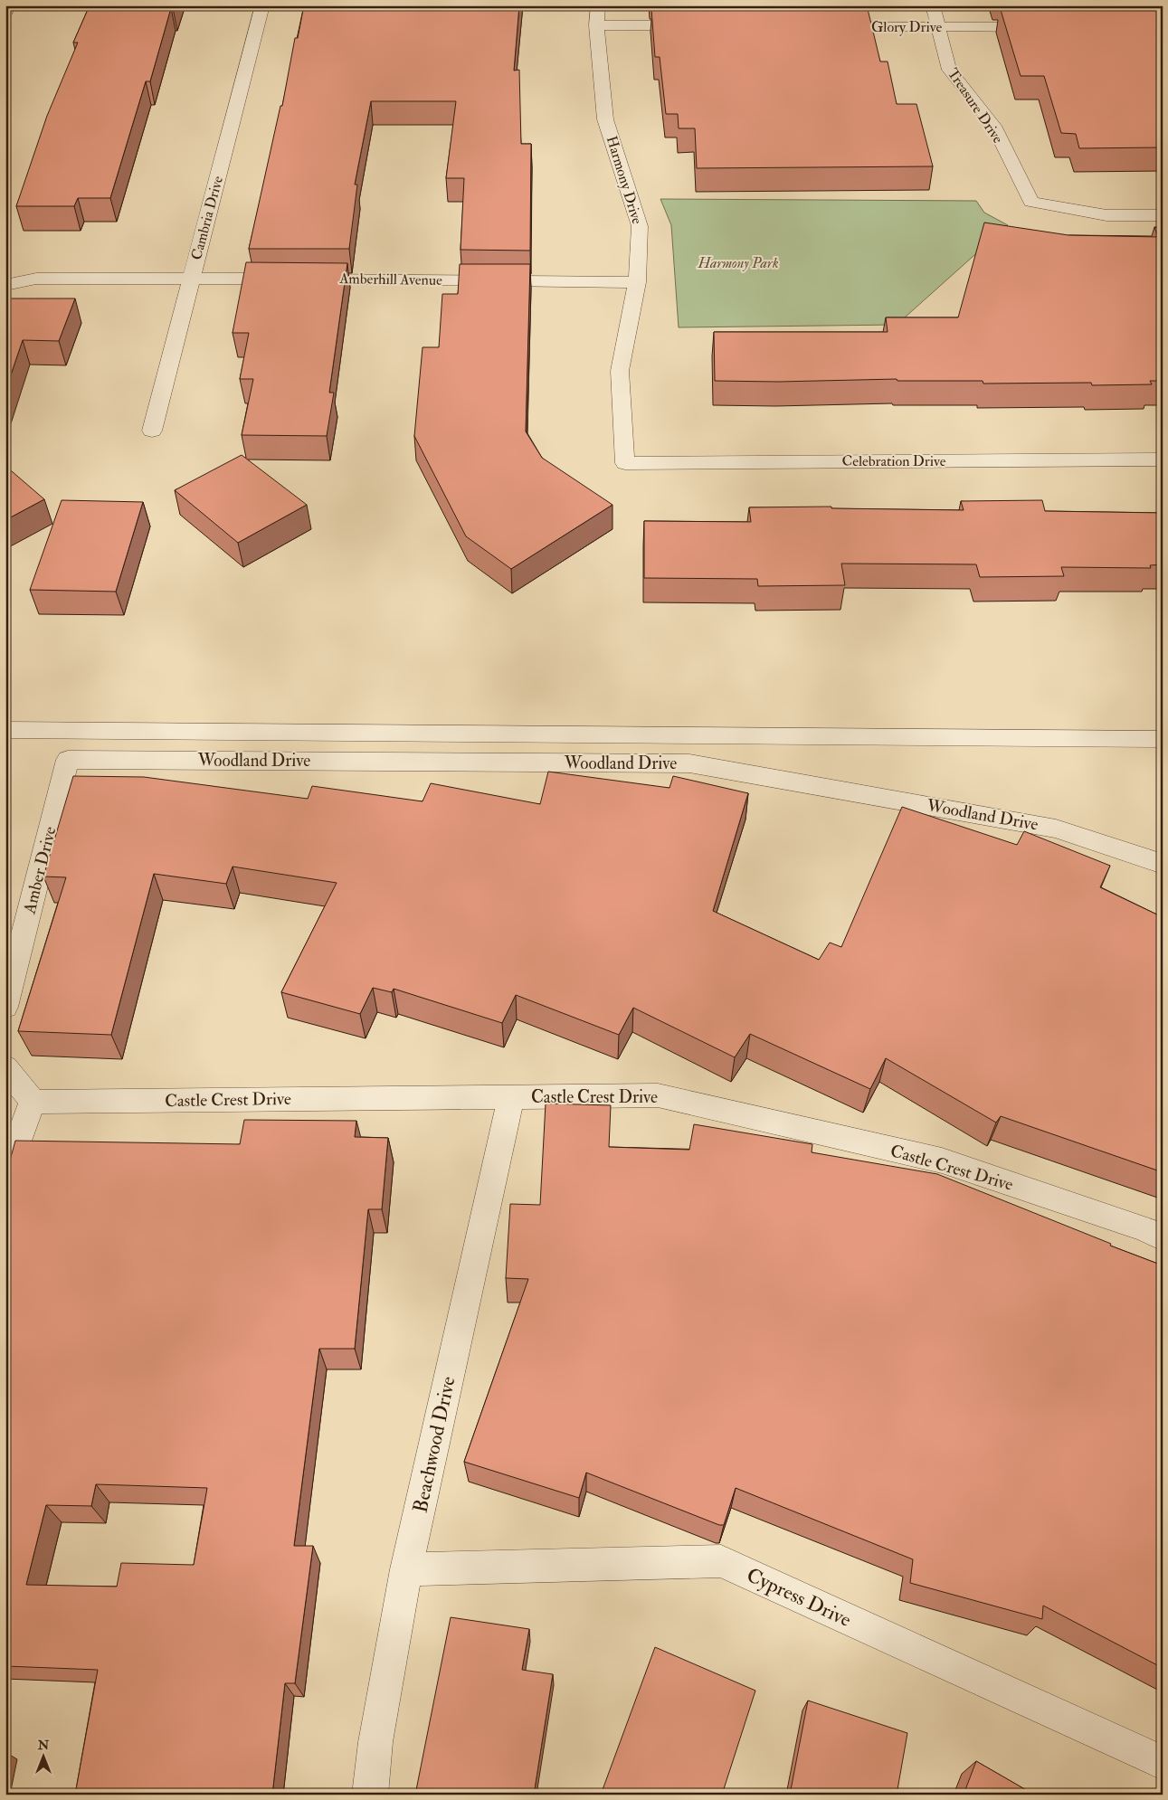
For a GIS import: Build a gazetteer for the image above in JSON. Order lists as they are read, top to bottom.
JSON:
{
  "streets": {
    "street": [
      "Glory Drive",
      "Treasure Drive",
      "Harmony Drive",
      "Cambria Drive",
      "Amberhill Avenue",
      "Celebration Drive",
      "Woodland Drive",
      "Amber Drive",
      "Castle Crest Drive",
      "Beachwood Drive",
      "Cypress Drive"
    ]
  },
  "crossings": [
    ["Glory Drive", "Treasure Drive"],
    ["Harmony Drive", "Amberhill Avenue"],
    ["Harmony Drive", "Celebration Drive"],
    ["Cambria Drive", "Amberhill Avenue"],
    ["Woodland Drive", "Amber Drive"],
    ["Castle Crest Drive", "Beachwood Drive"],
    ["Beachwood Drive", "Cypress Drive"]
  ],
  "parks": ["Harmony Park"],
  "north": "top"
}
